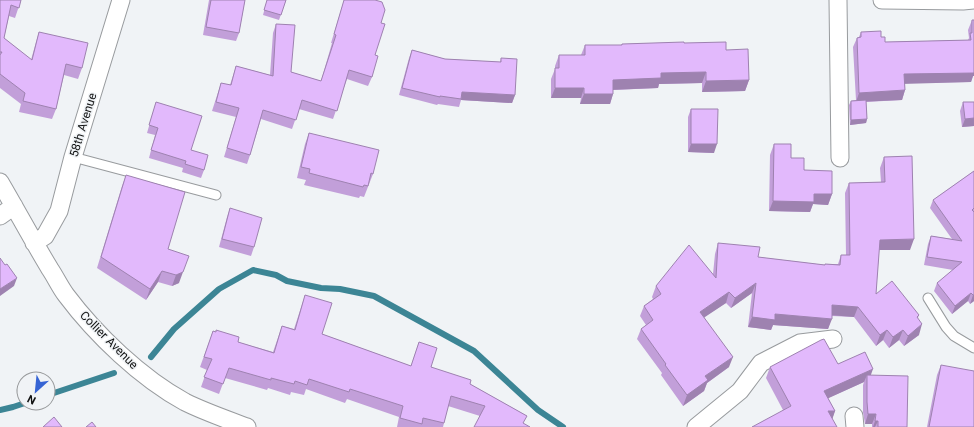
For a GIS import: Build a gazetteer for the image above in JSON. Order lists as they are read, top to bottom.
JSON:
{
  "streets": {
    "street": ["58th Avenue", "Collier Avenue"]
  },
  "crossings": [
    ["58th Avenue", "Collier Avenue"]
  ],
  "north": "bottom left"
}
